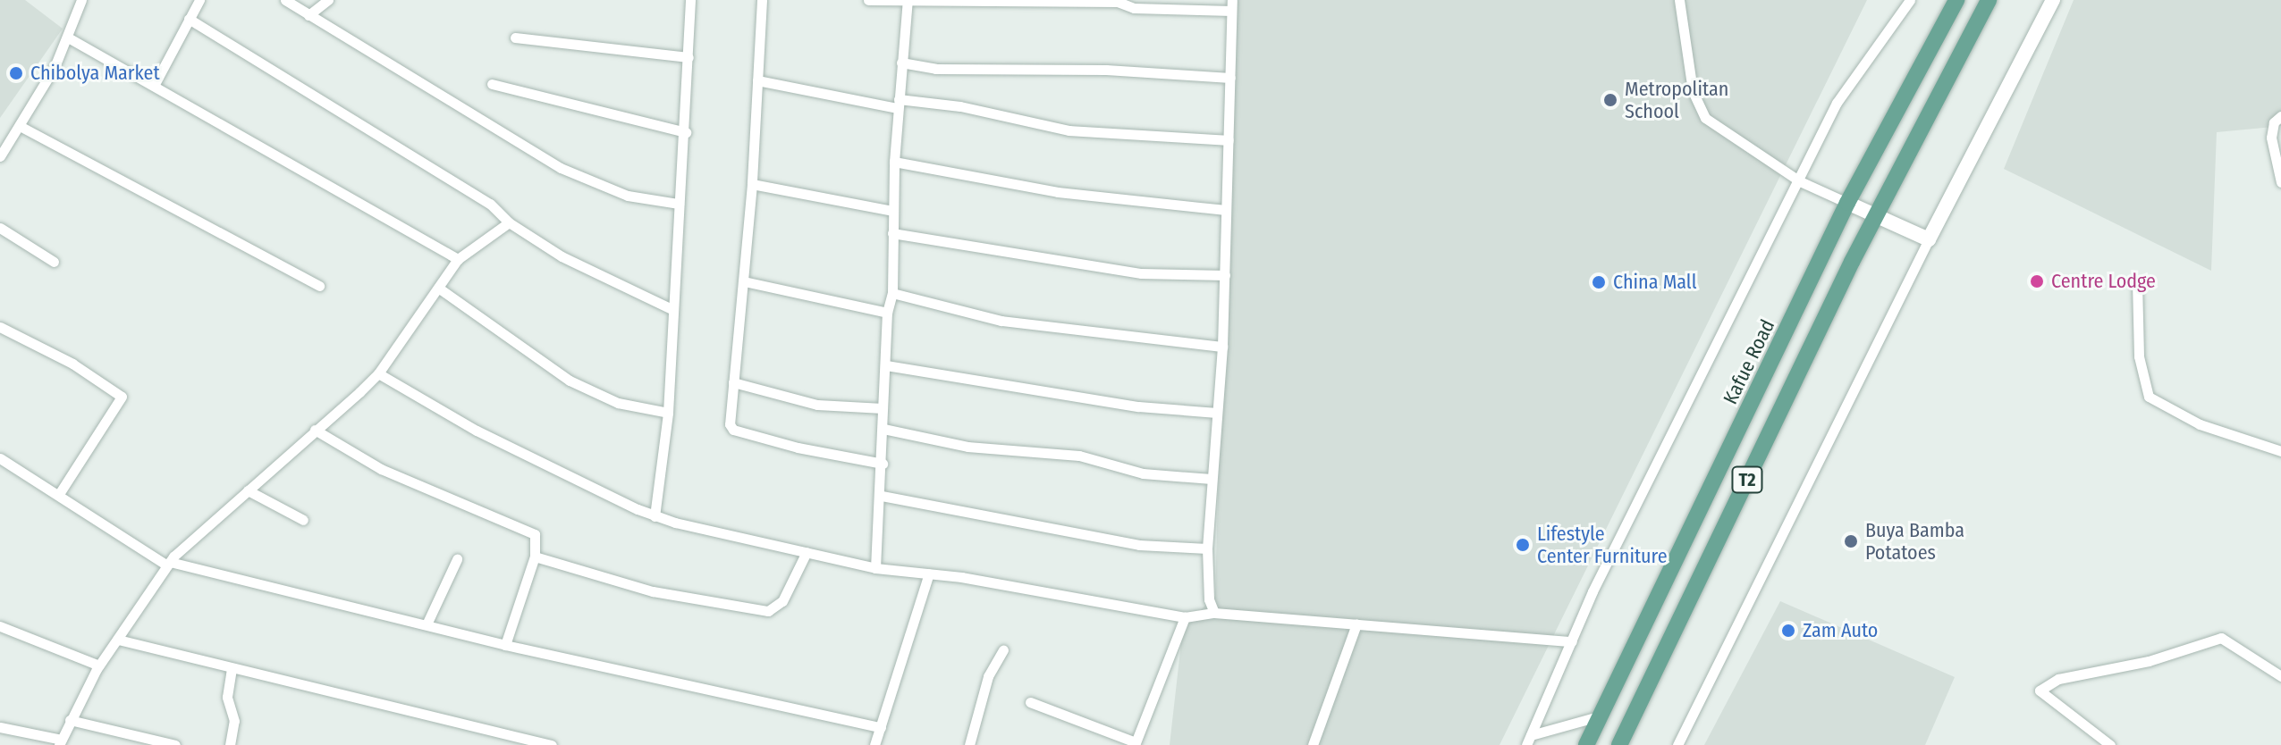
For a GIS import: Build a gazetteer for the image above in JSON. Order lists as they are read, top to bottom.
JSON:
{
  "streets": {
    "main road": ["Kafue Road", "T2"]
  },
  "places": [
    "Chibolya Market",
    "Metropolitan School",
    "Centre Lodge",
    "China Mall",
    "Buya Bamba Potatoes",
    "Lifestyle Center Furniture",
    "Zam Auto"
  ]
}
